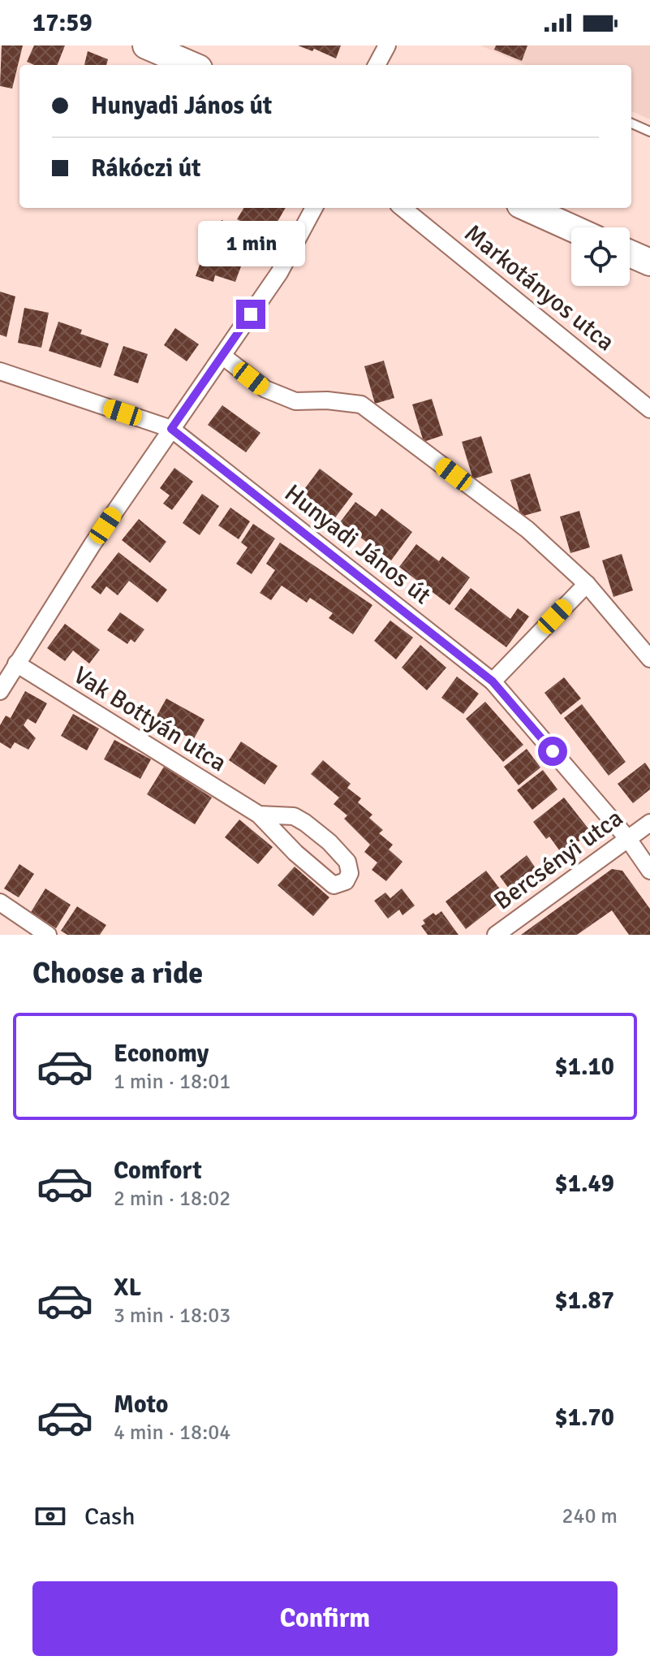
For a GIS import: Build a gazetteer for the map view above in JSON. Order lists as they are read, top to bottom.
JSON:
{
  "streets": {
    "street": [
      "Markotányos utca",
      "Hunyadi János út",
      "Vak Bottyán utca",
      "Bercsényi utca"
    ]
  },
  "crossings": [
    ["Hunyadi János út", "Bercsényi utca"]
  ],
  "page": {
    "status": "17:59",
    "banner": ["Hunyadi János út", "Rákóczi út"],
    "bubble": "1 min",
    "heading": "Choose a ride",
    "list": [
      {
        "name": "Economy",
        "note": "1 min · 18:01",
        "value": "$1.10"
      },
      {
        "name": "Comfort",
        "note": "2 min · 18:02",
        "value": "$1.49"
      },
      {
        "name": "XL",
        "note": "3 min · 18:03",
        "value": "$1.87"
      },
      {
        "name": "Moto",
        "note": "4 min · 18:04",
        "value": "$1.70"
      }
    ],
    "pay": ["Cash", "240 m"],
    "buttons": "Confirm"
  }
}
